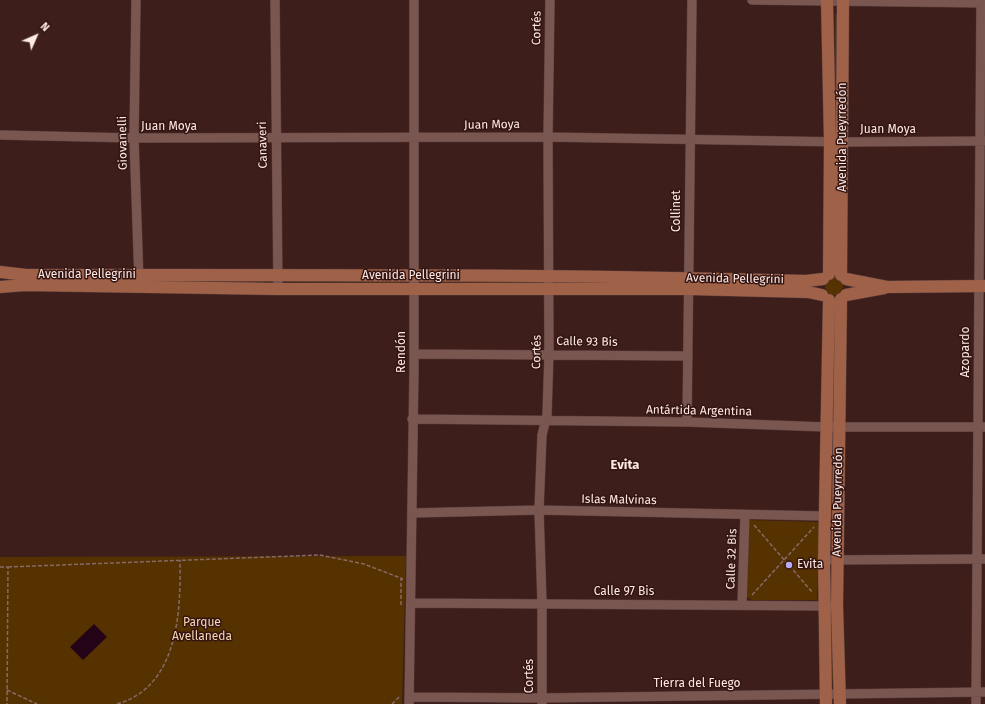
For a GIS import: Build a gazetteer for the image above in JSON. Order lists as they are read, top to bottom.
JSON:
{
  "streets": {
    "main road": ["Avenida Pueyrredón", "Avenida Pellegrini"],
    "street": [
      "Cortés",
      "Juan Moya",
      "Giovanelli",
      "Canaveri",
      "Collinet",
      "Calle 93 Bis",
      "Rendón",
      "Azopardo",
      "Antártida Argentina",
      "Islas Malvinas",
      "Calle 32 Bis",
      "Calle 97 Bis",
      "Tierra del Fuego"
    ]
  },
  "crossings": [
    ["Cortés", "Juan Moya"],
    ["Cortés", "Avenida Pellegrini"],
    ["Cortés", "Calle 93 Bis"],
    ["Cortés", "Antártida Argentina"],
    ["Cortés", "Islas Malvinas"],
    ["Cortés", "Calle 97 Bis"],
    ["Cortés", "Tierra del Fuego"],
    ["Juan Moya", "Avenida Pueyrredón"],
    ["Juan Moya", "Giovanelli"],
    ["Juan Moya", "Canaveri"],
    ["Juan Moya", "Collinet"],
    ["Juan Moya", "Rendón"],
    ["Juan Moya", "Azopardo"],
    ["Avenida Pueyrredón", "Avenida Pellegrini"],
    ["Avenida Pueyrredón", "Antártida Argentina"],
    ["Avenida Pueyrredón", "Islas Malvinas"],
    ["Avenida Pueyrredón", "Calle 97 Bis"],
    ["Avenida Pueyrredón", "Tierra del Fuego"],
    ["Giovanelli", "Avenida Pellegrini"],
    ["Canaveri", "Avenida Pellegrini"],
    ["Collinet", "Avenida Pellegrini"],
    ["Collinet", "Calle 93 Bis"],
    ["Collinet", "Antártida Argentina"],
    ["Avenida Pellegrini", "Rendón"],
    ["Avenida Pellegrini", "Azopardo"],
    ["Calle 93 Bis", "Rendón"],
    ["Rendón", "Antártida Argentina"],
    ["Rendón", "Islas Malvinas"],
    ["Rendón", "Calle 97 Bis"],
    ["Rendón", "Tierra del Fuego"],
    ["Azopardo", "Antártida Argentina"],
    ["Azopardo", "Tierra del Fuego"],
    ["Islas Malvinas", "Calle 32 Bis"],
    ["Calle 32 Bis", "Calle 97 Bis"]
  ],
  "districts": ["Evita"],
  "parks": ["Parque Avellaneda"],
  "places": ["Evita"],
  "north": "top right"
}
